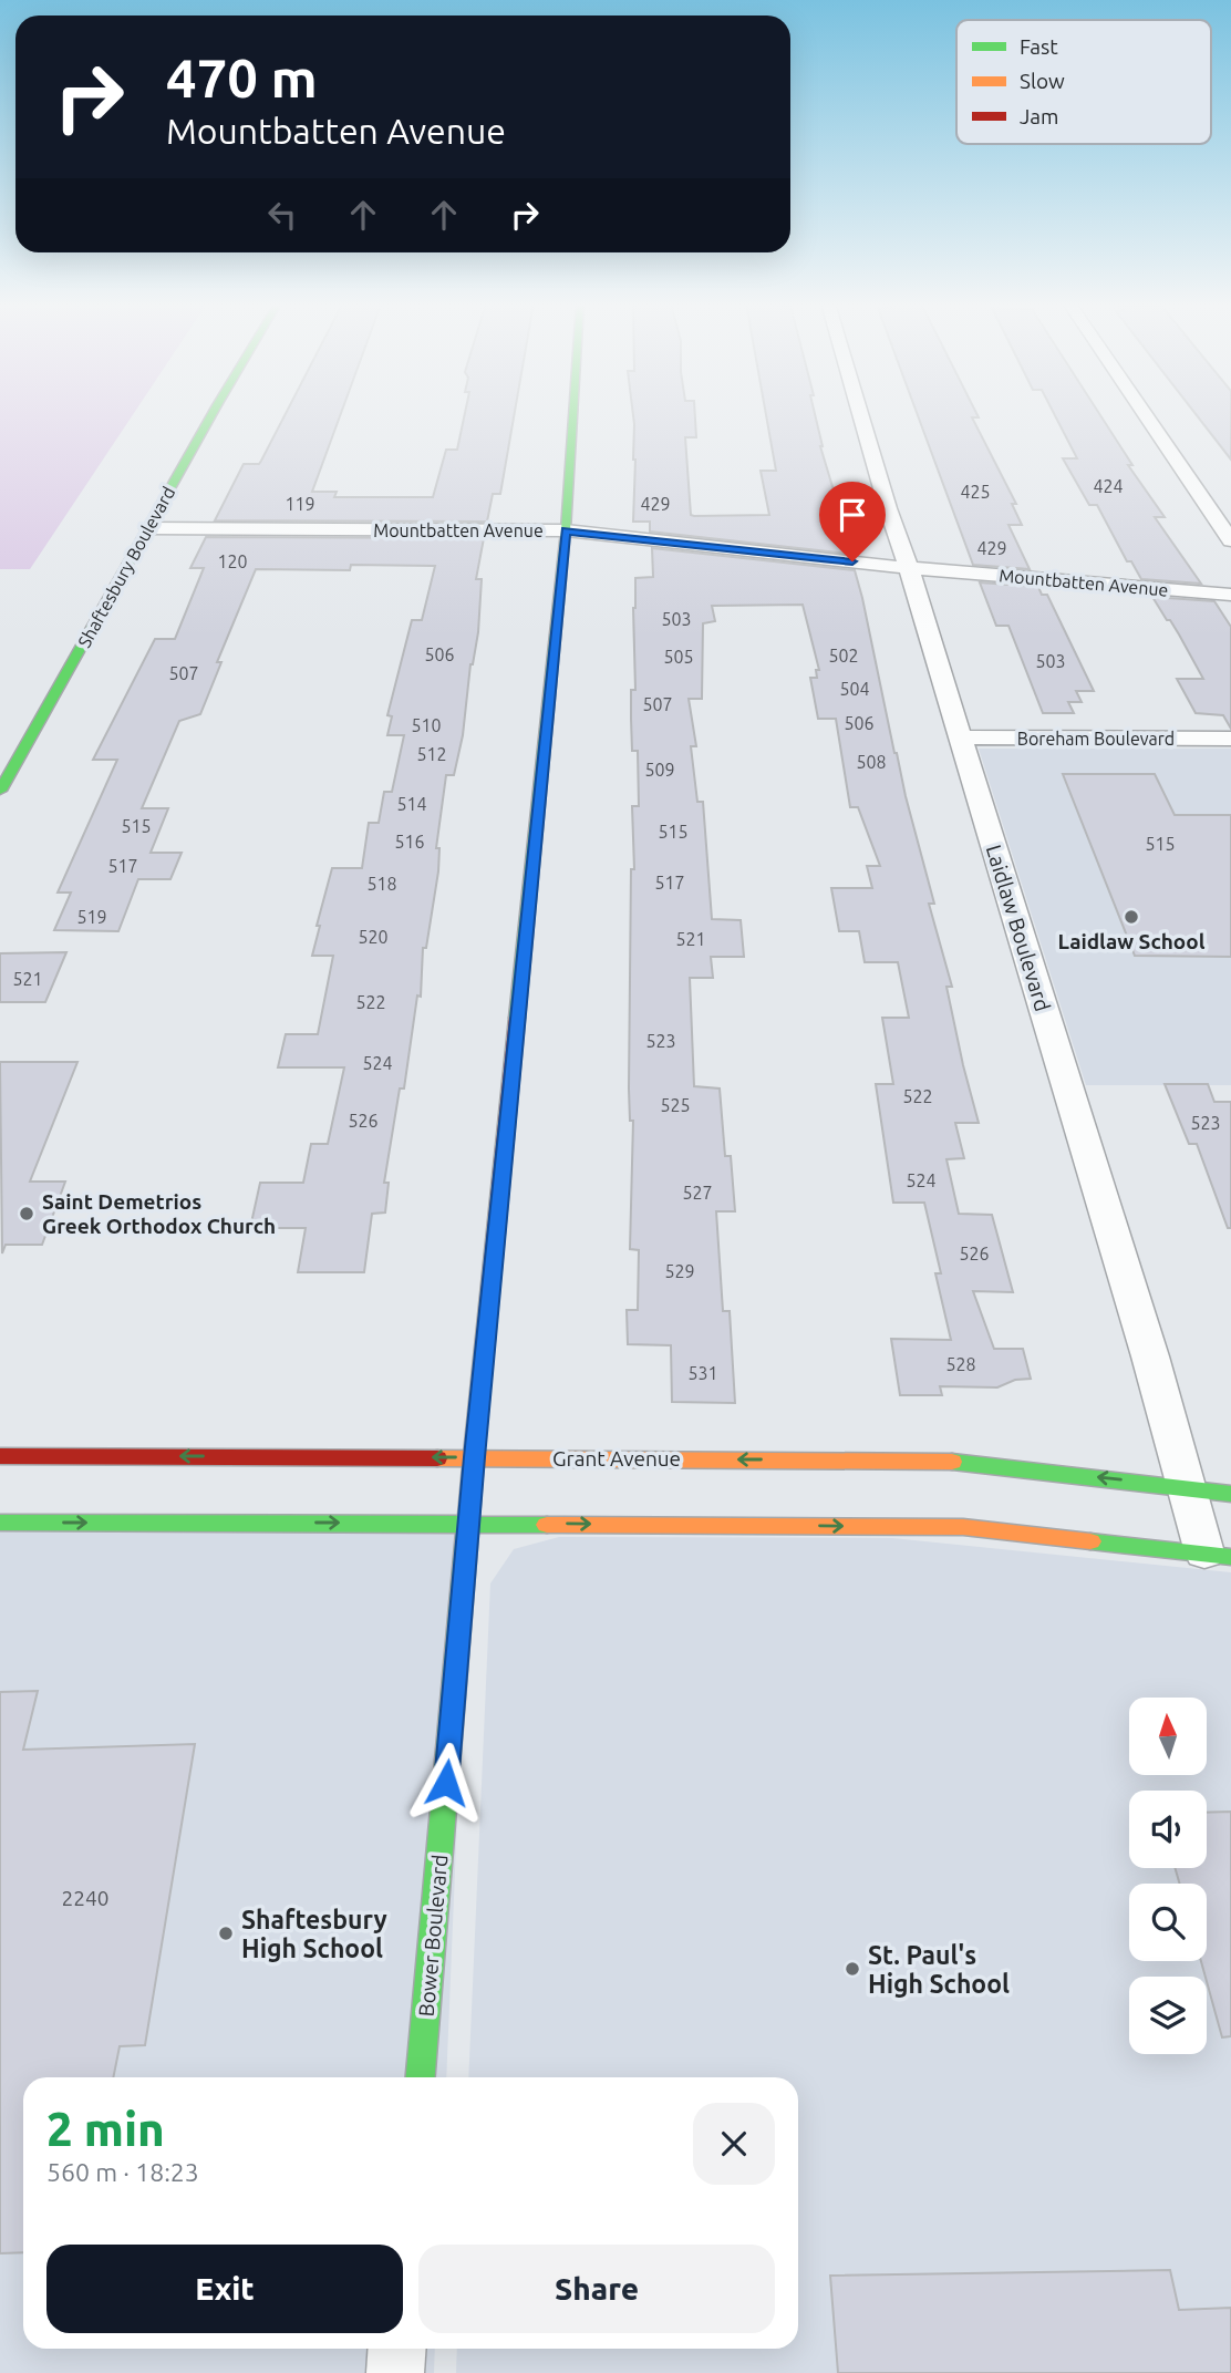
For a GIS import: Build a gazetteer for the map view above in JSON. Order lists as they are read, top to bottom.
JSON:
{
  "streets": {
    "street": [
      "Mountbatten Avenue",
      "Shaftesbury Boulevard",
      "Boreham Boulevard",
      "Laidlaw Boulevard",
      "Grant Avenue",
      "Bower Boulevard"
    ]
  },
  "crossings": [
    ["Mountbatten Avenue", "Shaftesbury Boulevard"],
    ["Mountbatten Avenue", "Laidlaw Boulevard"],
    ["Mountbatten Avenue", "Bower Boulevard"],
    ["Boreham Boulevard", "Laidlaw Boulevard"],
    ["Laidlaw Boulevard", "Grant Avenue"],
    ["Grant Avenue", "Bower Boulevard"]
  ],
  "places": [
    "Laidlaw School",
    "Saint Demetrios Greek Orthodox Church",
    "Shaftesbury High School",
    "St. Paul's High School"
  ],
  "house_numbers": [
    "424",
    "425",
    "119",
    "429",
    "429",
    "120",
    "503",
    "506",
    "502",
    "505",
    "503",
    "507",
    "504",
    "507",
    "506",
    "510",
    "512",
    "508",
    "509",
    "514",
    "515",
    "515",
    "516",
    "515",
    "517",
    "517",
    "518",
    "519",
    "520",
    "521",
    "521",
    "522",
    "523",
    "524",
    "522",
    "525",
    "526",
    "523",
    "524",
    "527",
    "526",
    "529",
    "528",
    "531",
    "2240"
  ],
  "legend": ["Fast", "Slow", "Jam"],
  "north": "top",
  "page": {
    "turn": ["470 m", "Mountbatten Avenue"],
    "heading": ["2 min", "560 m · 18:23"],
    "buttons": ["Exit", "Share"]
  }
}
